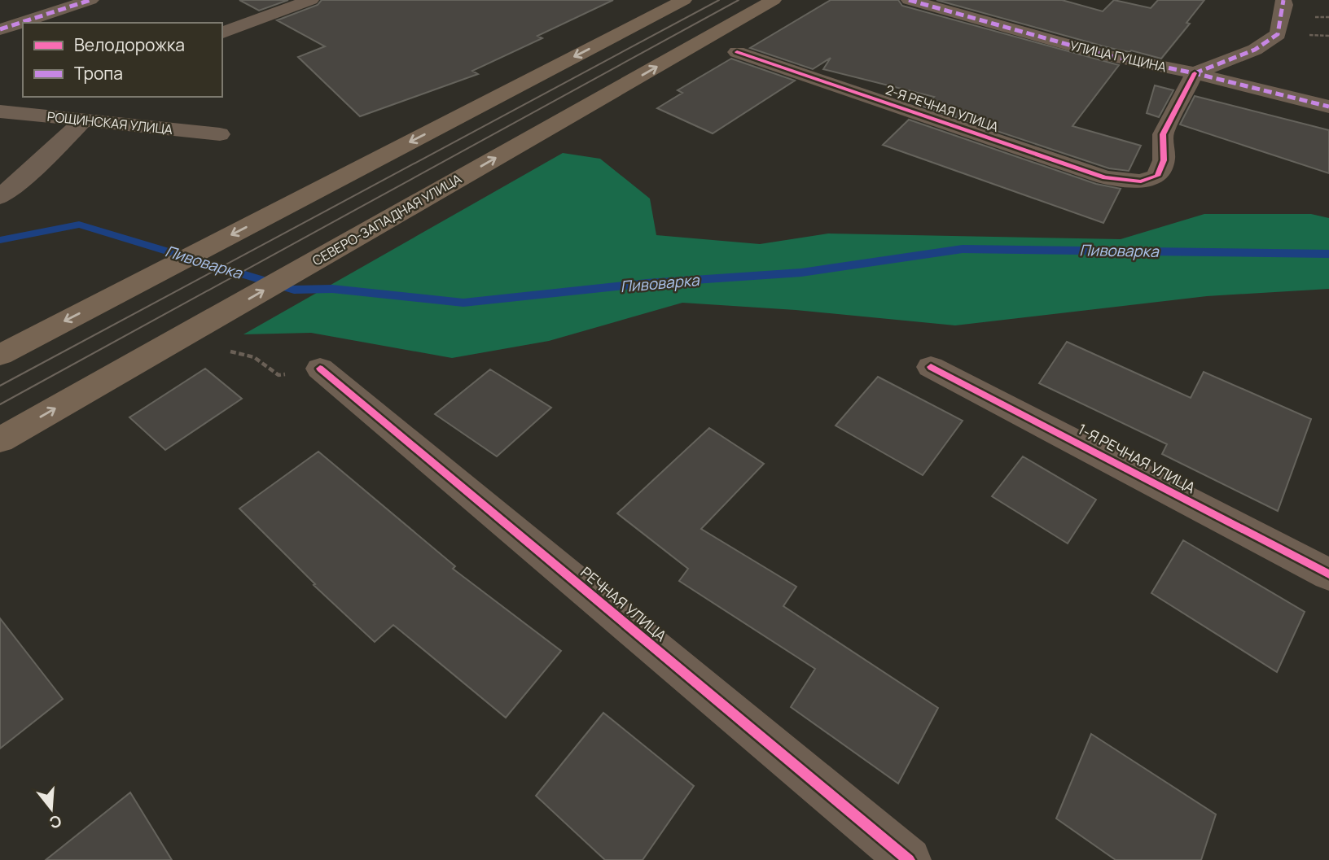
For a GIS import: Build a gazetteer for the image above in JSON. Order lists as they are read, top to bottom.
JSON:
{
  "streets": {
    "main road": ["СЕВЕРО-ЗАПАДНАЯ УЛИЦА"],
    "street": [
      "УЛИЦА ГУЩИНА",
      "2-Я РЕЧНАЯ УЛИЦА",
      "РОЩИНСКАЯ УЛИЦА",
      "1-Я РЕЧНАЯ УЛИЦА",
      "РЕЧНАЯ УЛИЦА"
    ]
  },
  "crossings": [
    ["УЛИЦА ГУЩИНА", "2-Я РЕЧНАЯ УЛИЦА"]
  ],
  "water": ["Пивоварка"],
  "legend": ["Велодорожка", "Тропа"],
  "north": "bottom"
}
